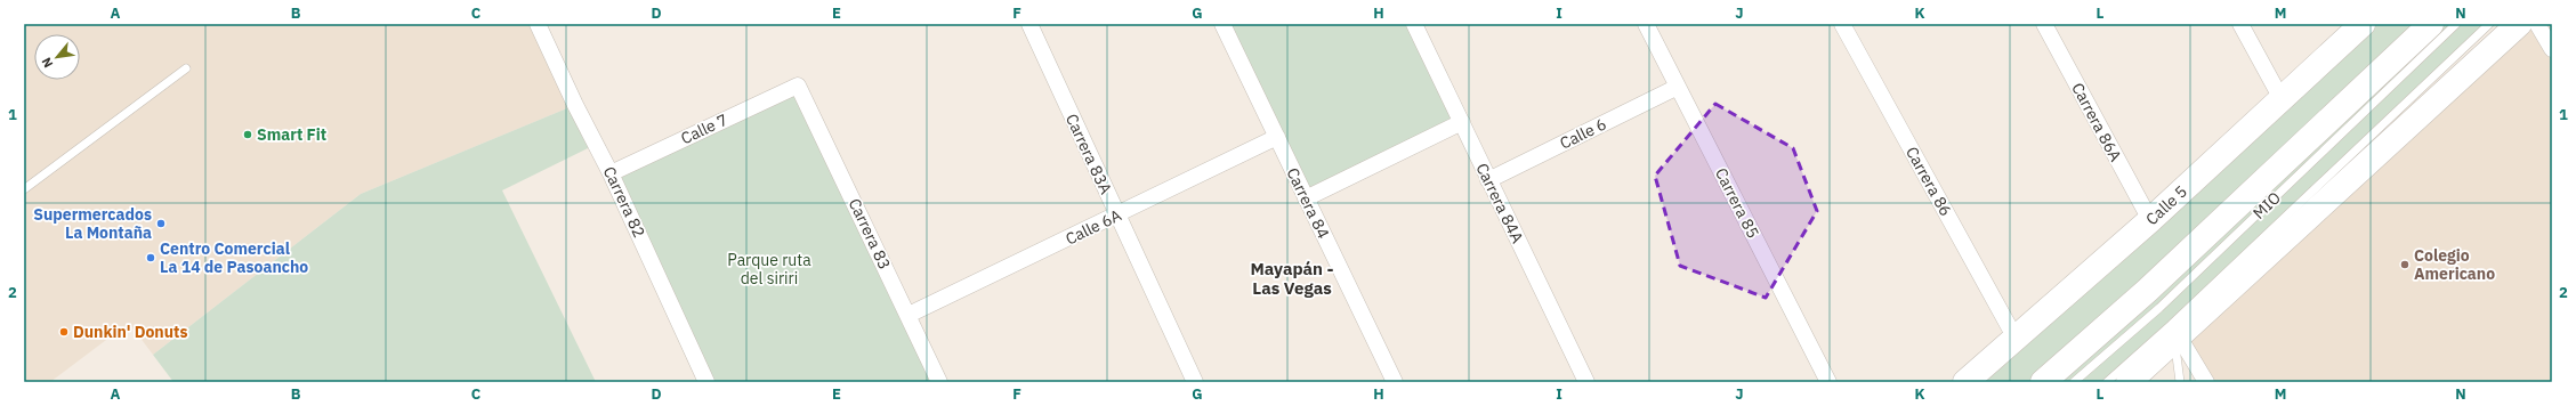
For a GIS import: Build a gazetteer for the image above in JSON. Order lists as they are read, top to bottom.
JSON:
{
  "streets": {
    "main road": ["Calle 5"],
    "street": [
      "Carrera 86A",
      "Calle 7",
      "Calle 6",
      "Carrera 83A",
      "Carrera 86",
      "Carrera 82",
      "Carrera 84",
      "Carrera 84A",
      "Carrera 85",
      "Calle 6A",
      "Carrera 83"
    ],
    "lane": ["MIO"]
  },
  "crossings": [
    ["Carrera 86A", "Calle 5"],
    ["Calle 7", "Carrera 82"],
    ["Calle 7", "Carrera 83"],
    ["Calle 6", "Carrera 84A"],
    ["Calle 6", "Carrera 85"],
    ["Carrera 83A", "Calle 6A"],
    ["Carrera 86", "Calle 5"],
    ["Carrera 84", "Calle 6A"],
    ["Calle 6A", "Carrera 83"]
  ],
  "districts": ["Mayapán - Las Vegas"],
  "parks": ["Parque ruta del siriri"],
  "places": [
    "Smart Fit",
    "Supermercados La Montaña",
    "Centro Comercial La 14 de Pasoancho",
    "Colegio Americano",
    "Dunkin' Donuts"
  ],
  "north": "bottom left",
  "grid": {
    "columns": [
      "A",
      "B",
      "C",
      "D",
      "E",
      "F",
      "G",
      "H",
      "I",
      "J",
      "K",
      "L",
      "M",
      "N"
    ],
    "rows": ["1", "2"]
  }
}
